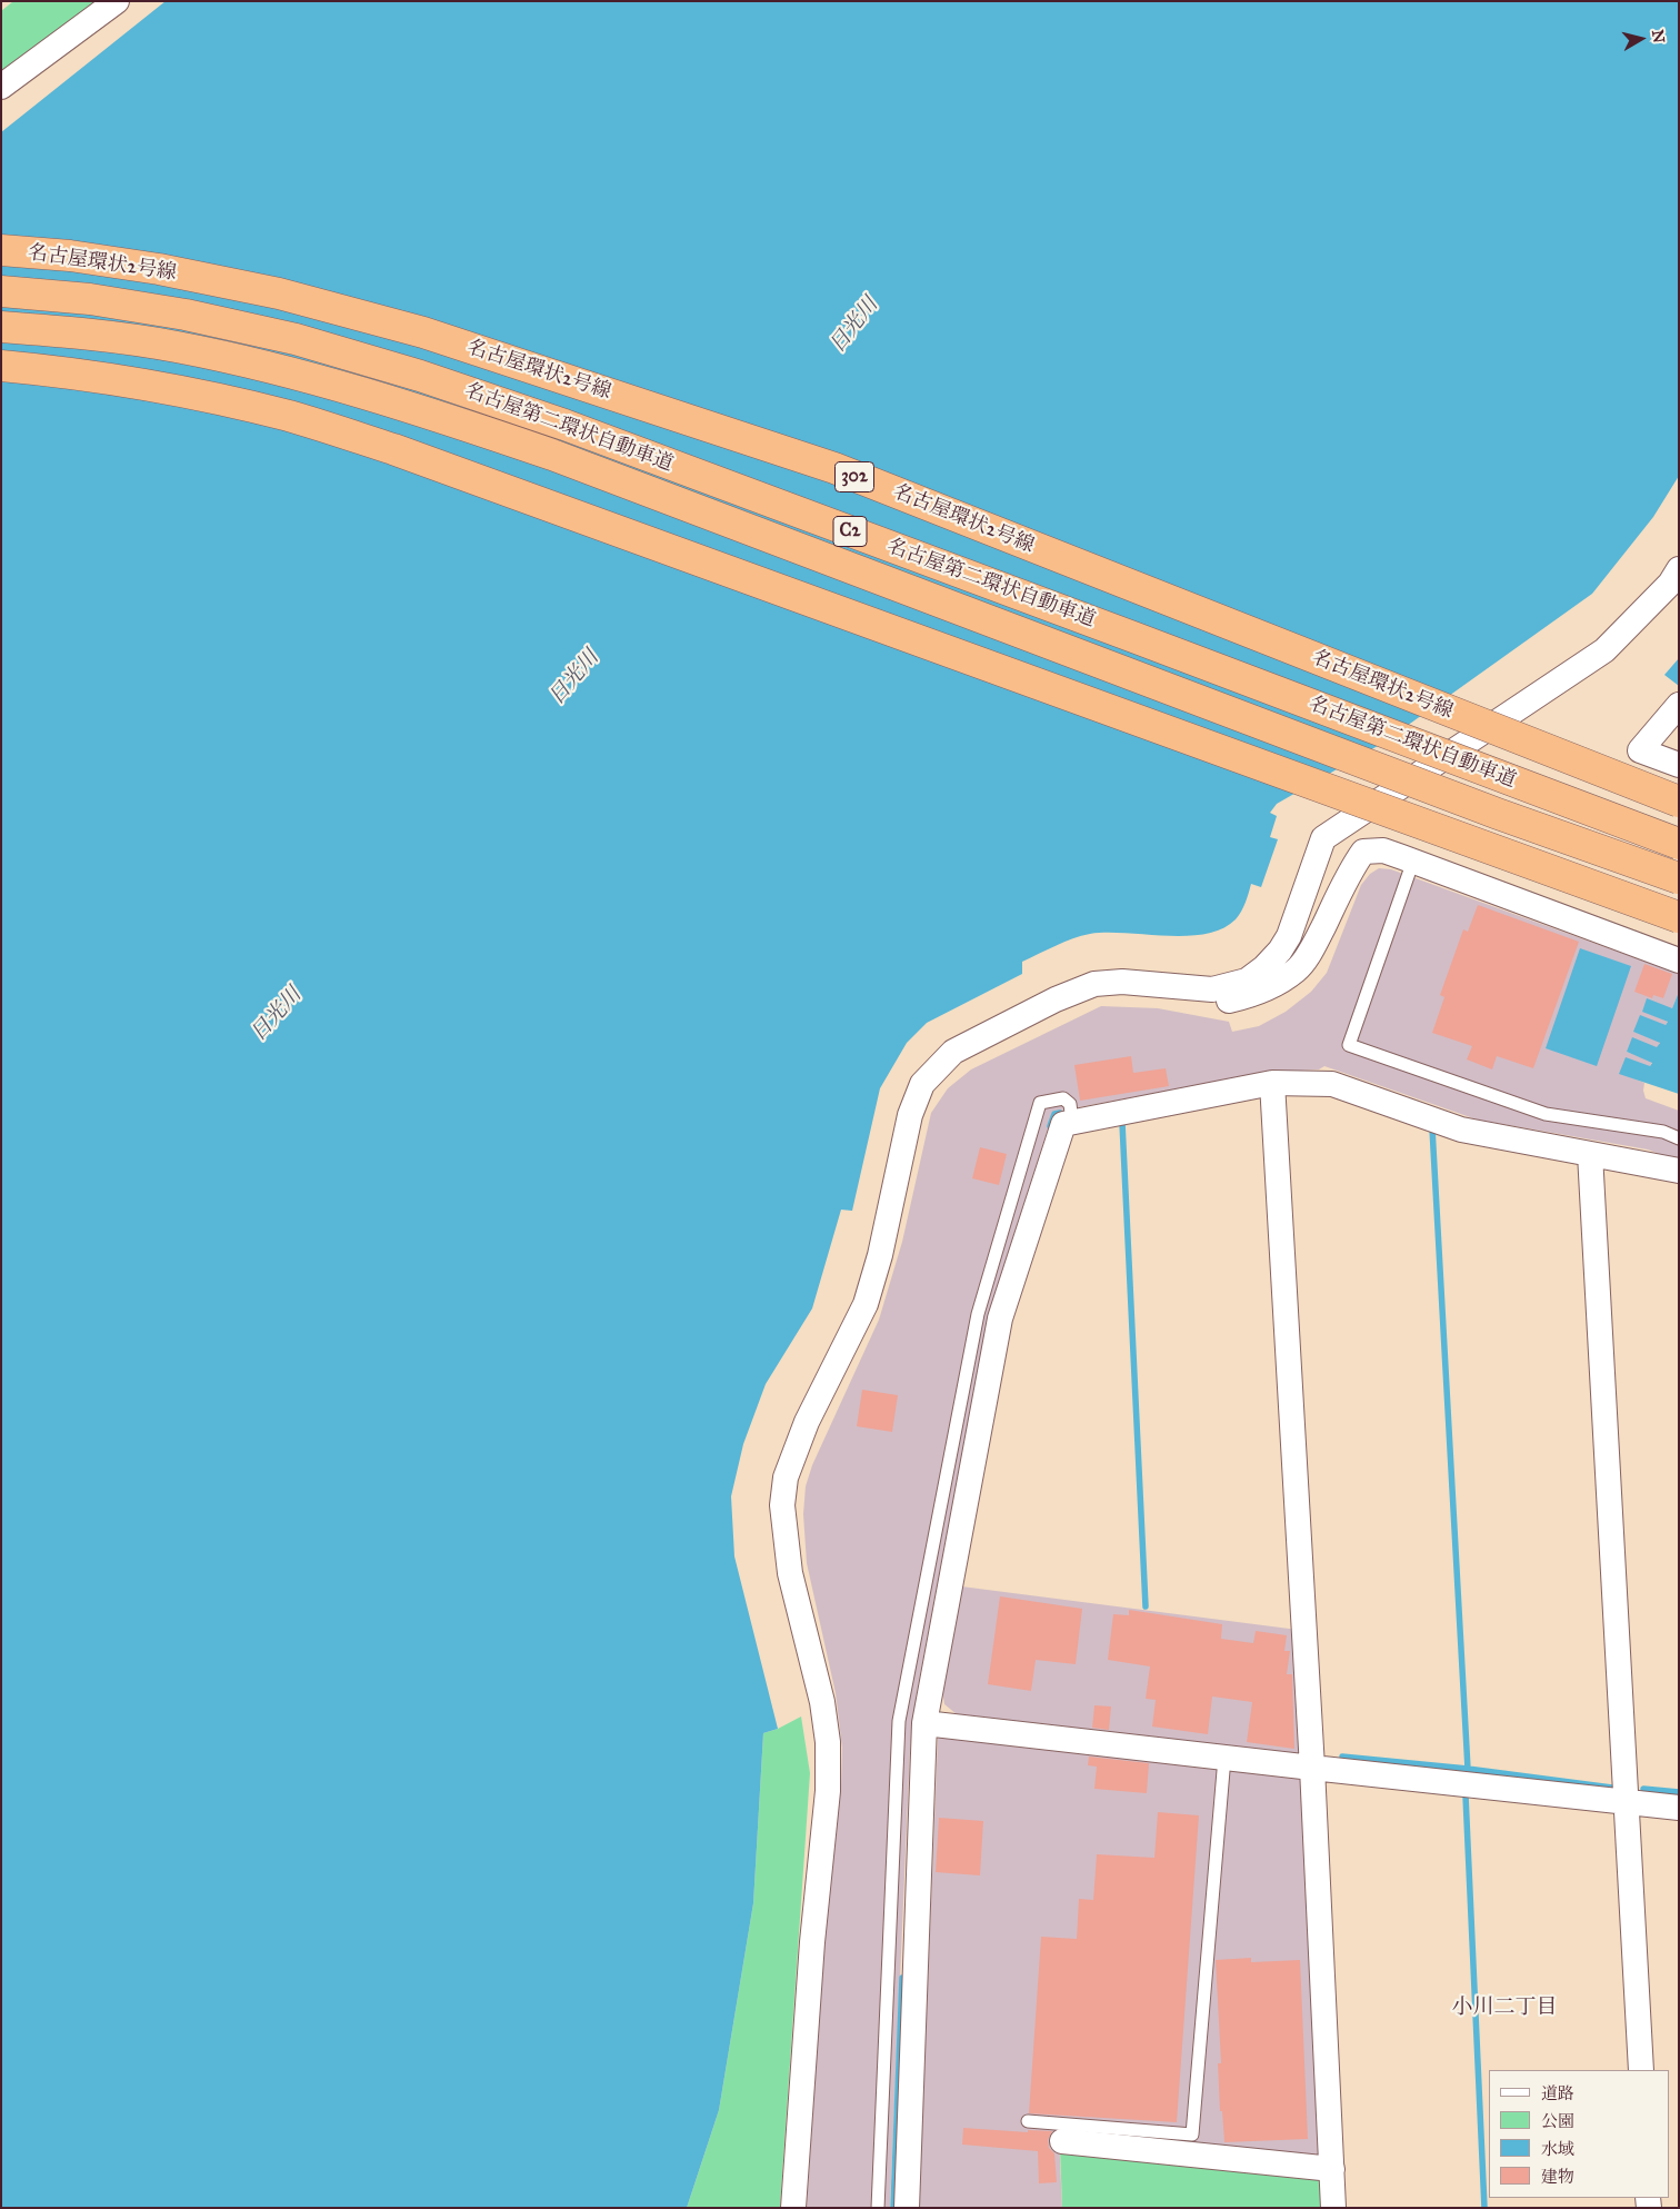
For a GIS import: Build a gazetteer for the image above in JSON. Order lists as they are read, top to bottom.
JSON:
{
  "streets": {
    "highway": [
      "名古屋環状2号線",
      "名古屋第二環状自動車道",
      "302",
      "C2"
    ]
  },
  "districts": ["小川二丁目"],
  "water": ["日光川"],
  "legend": [
    "道路",
    "公園",
    "水域",
    "建物"
  ],
  "north": "right"
}
